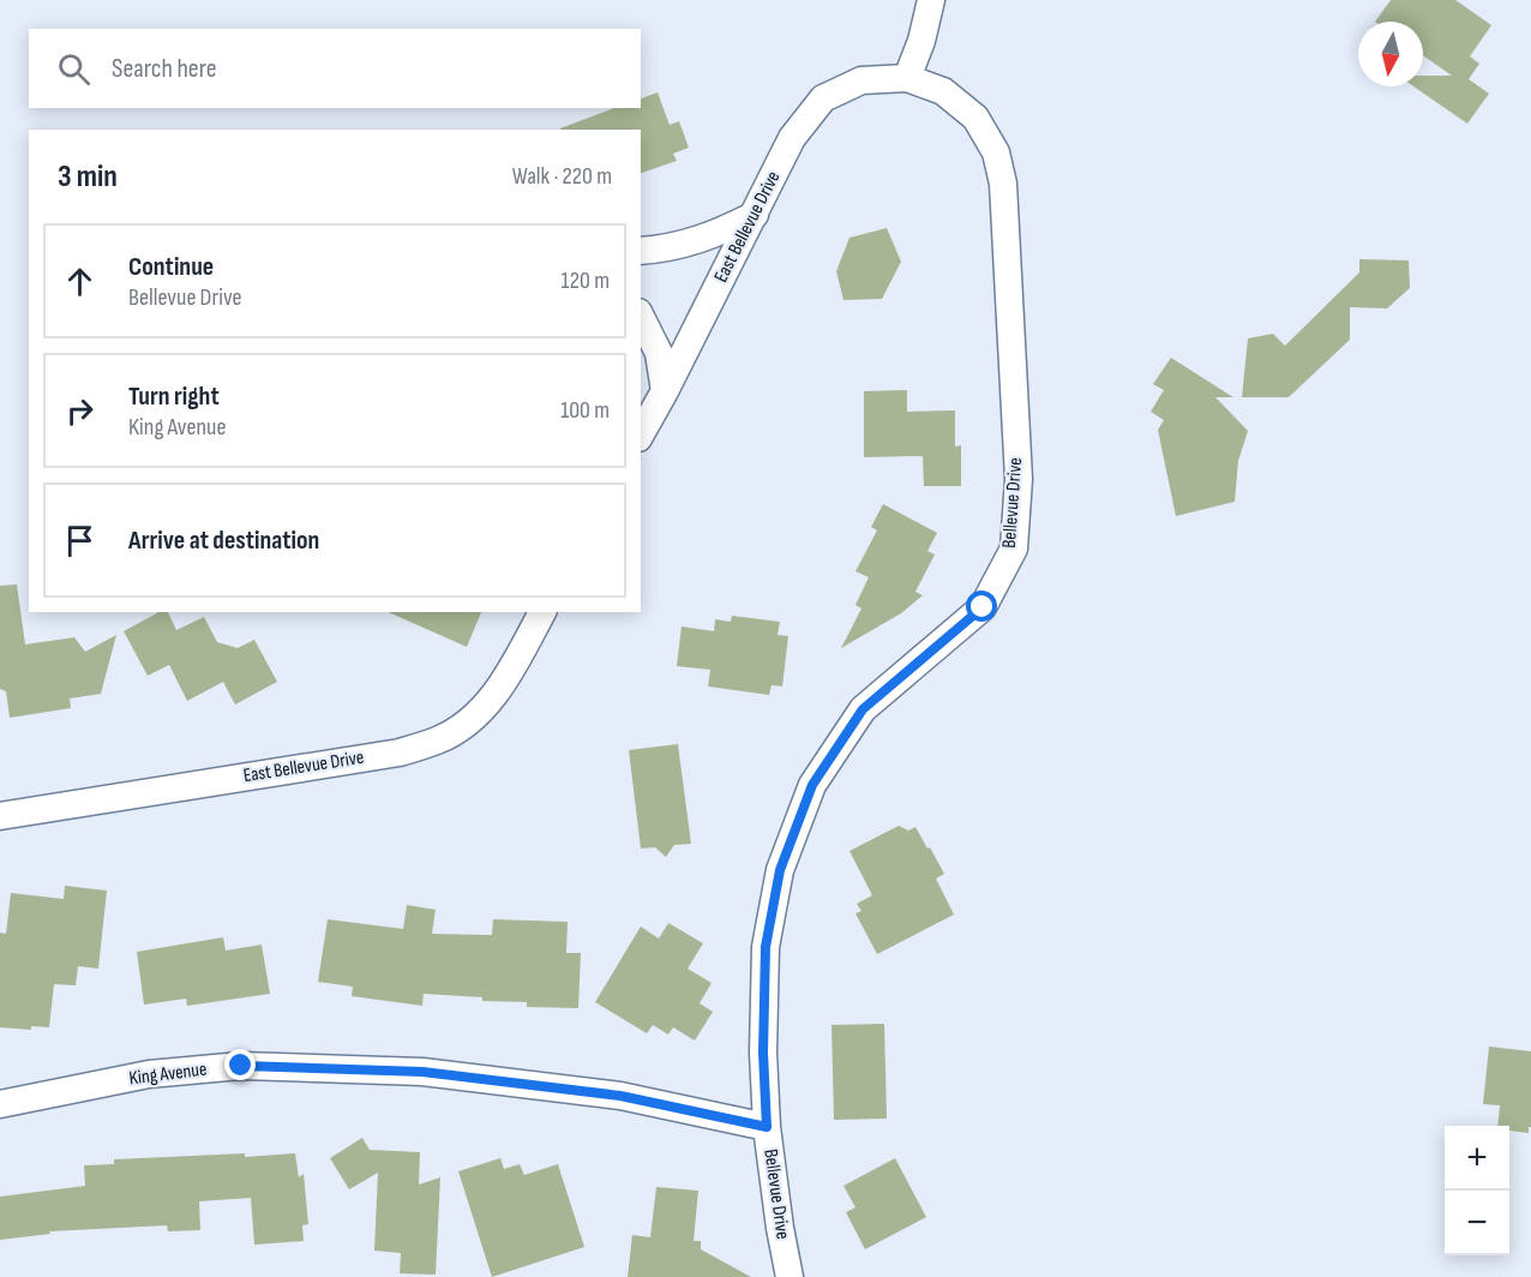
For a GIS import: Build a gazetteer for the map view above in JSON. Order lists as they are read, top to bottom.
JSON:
{
  "streets": {
    "street": ["East Bellevue Drive", "Bellevue Drive", "King Avenue"]
  },
  "crossings": [
    ["East Bellevue Drive", "Bellevue Drive"],
    ["Bellevue Drive", "King Avenue"]
  ],
  "north": "bottom",
  "page": {
    "search": "Search here",
    "heading": ["3 min", "Walk · 220 m"],
    "list": [
      ["Continue", "Bellevue Drive", "120 m"],
      ["Turn right", "King Avenue", "100 m"],
      "Arrive at destination"
    ],
    "map_buttons": ["+", "−"]
  }
}
